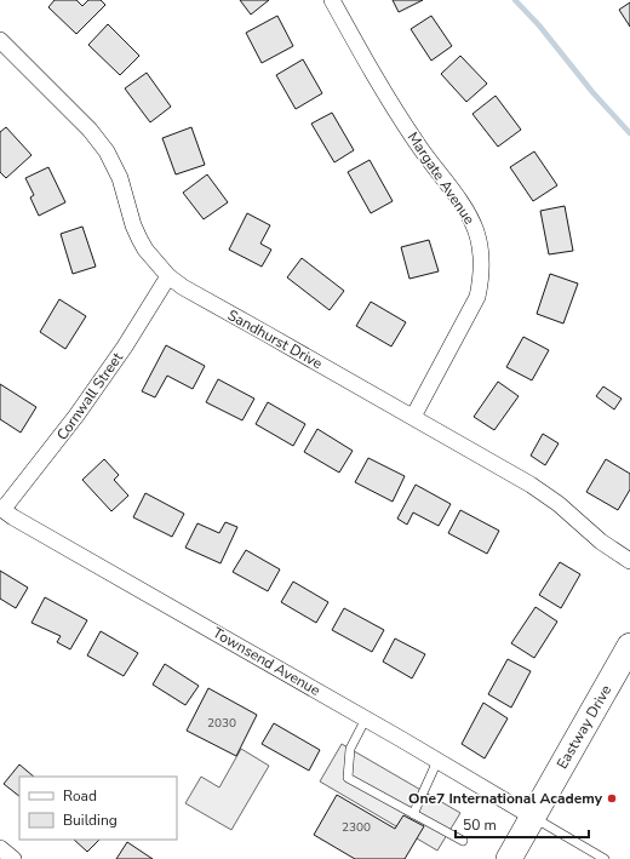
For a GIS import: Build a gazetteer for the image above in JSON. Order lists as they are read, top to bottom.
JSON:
{
  "streets": {
    "main road": ["Eastway Drive"],
    "street": [
      "Margate Avenue",
      "Sandhurst Drive",
      "Cornwall Street",
      "Townsend Avenue"
    ]
  },
  "crossings": [
    ["Margate Avenue", "Sandhurst Drive"],
    ["Sandhurst Drive", "Cornwall Street"],
    ["Cornwall Street", "Townsend Avenue"],
    ["Townsend Avenue", "Eastway Drive"]
  ],
  "places": ["One7 International Academy"],
  "house_numbers": ["2030", "2300"],
  "legend": ["Road", "Building"],
  "scale_bar": "50 m"
}
